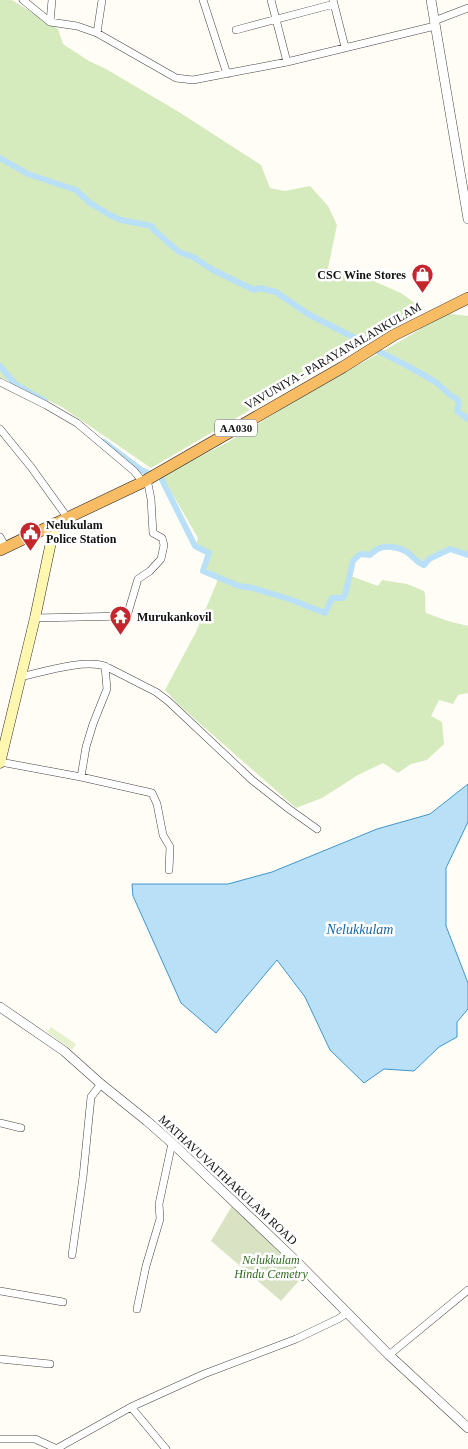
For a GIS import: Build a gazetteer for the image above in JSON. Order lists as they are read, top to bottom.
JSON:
{
  "streets": {
    "highway": ["VAVUNIYA - PARAYANALANKULAM", "AA030"],
    "street": ["MATHAVUVAITHAKULAM ROAD"]
  },
  "water": ["Nelukkulam"],
  "parks": ["Nelukkulam Hindu Cemetry"],
  "places": {
    "shop": ["CSC Wine Stores"],
    "public building": ["Nelukulam Police Station"],
    "temple": ["Murukankovil"]
  }
}
